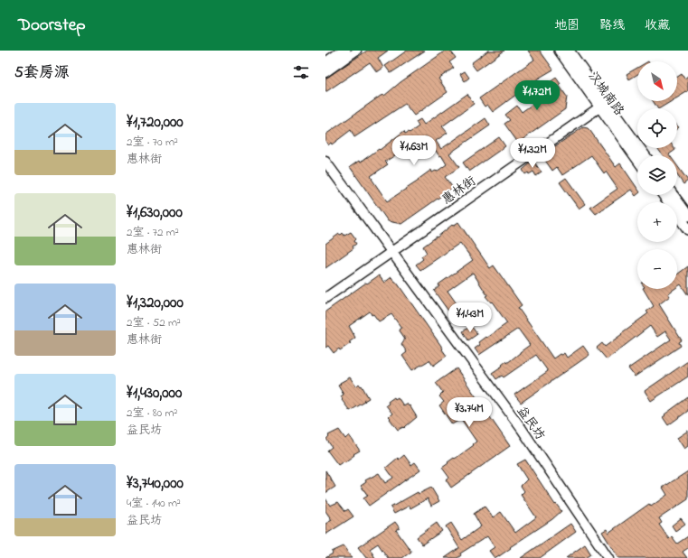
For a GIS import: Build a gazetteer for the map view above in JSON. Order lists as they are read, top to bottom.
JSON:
{
  "streets": {
    "main road": ["汉城南路"],
    "street": ["惠林街", "益民坊"]
  },
  "crossings": [
    ["汉城南路", "惠林街"],
    ["惠林街", "益民坊"]
  ],
  "north": "bottom right",
  "page": {
    "header": "Doorstep",
    "nav": ["地图", "路线", "收藏"],
    "heading": "5套房源",
    "map_buttons": ["+", "−"],
    "price": [
      "¥1.72M",
      "¥1.63M",
      "¥1.32M",
      "¥1.43M",
      "¥3.74M"
    ],
    "list": [
      {
        "name": "¥1,720,000",
        "note": "2室 · 70 m² · 惠林街"
      },
      {
        "name": "¥1,630,000",
        "note": "2室 · 72 m² · 惠林街"
      },
      {
        "name": "¥1,320,000",
        "note": "2室 · 52 m² · 惠林街"
      },
      {
        "name": "¥1,430,000",
        "note": "2室 · 80 m² · 益民坊"
      },
      {
        "name": "¥3,740,000",
        "note": "4室 · 140 m² · 益民坊"
      }
    ]
  }
}
